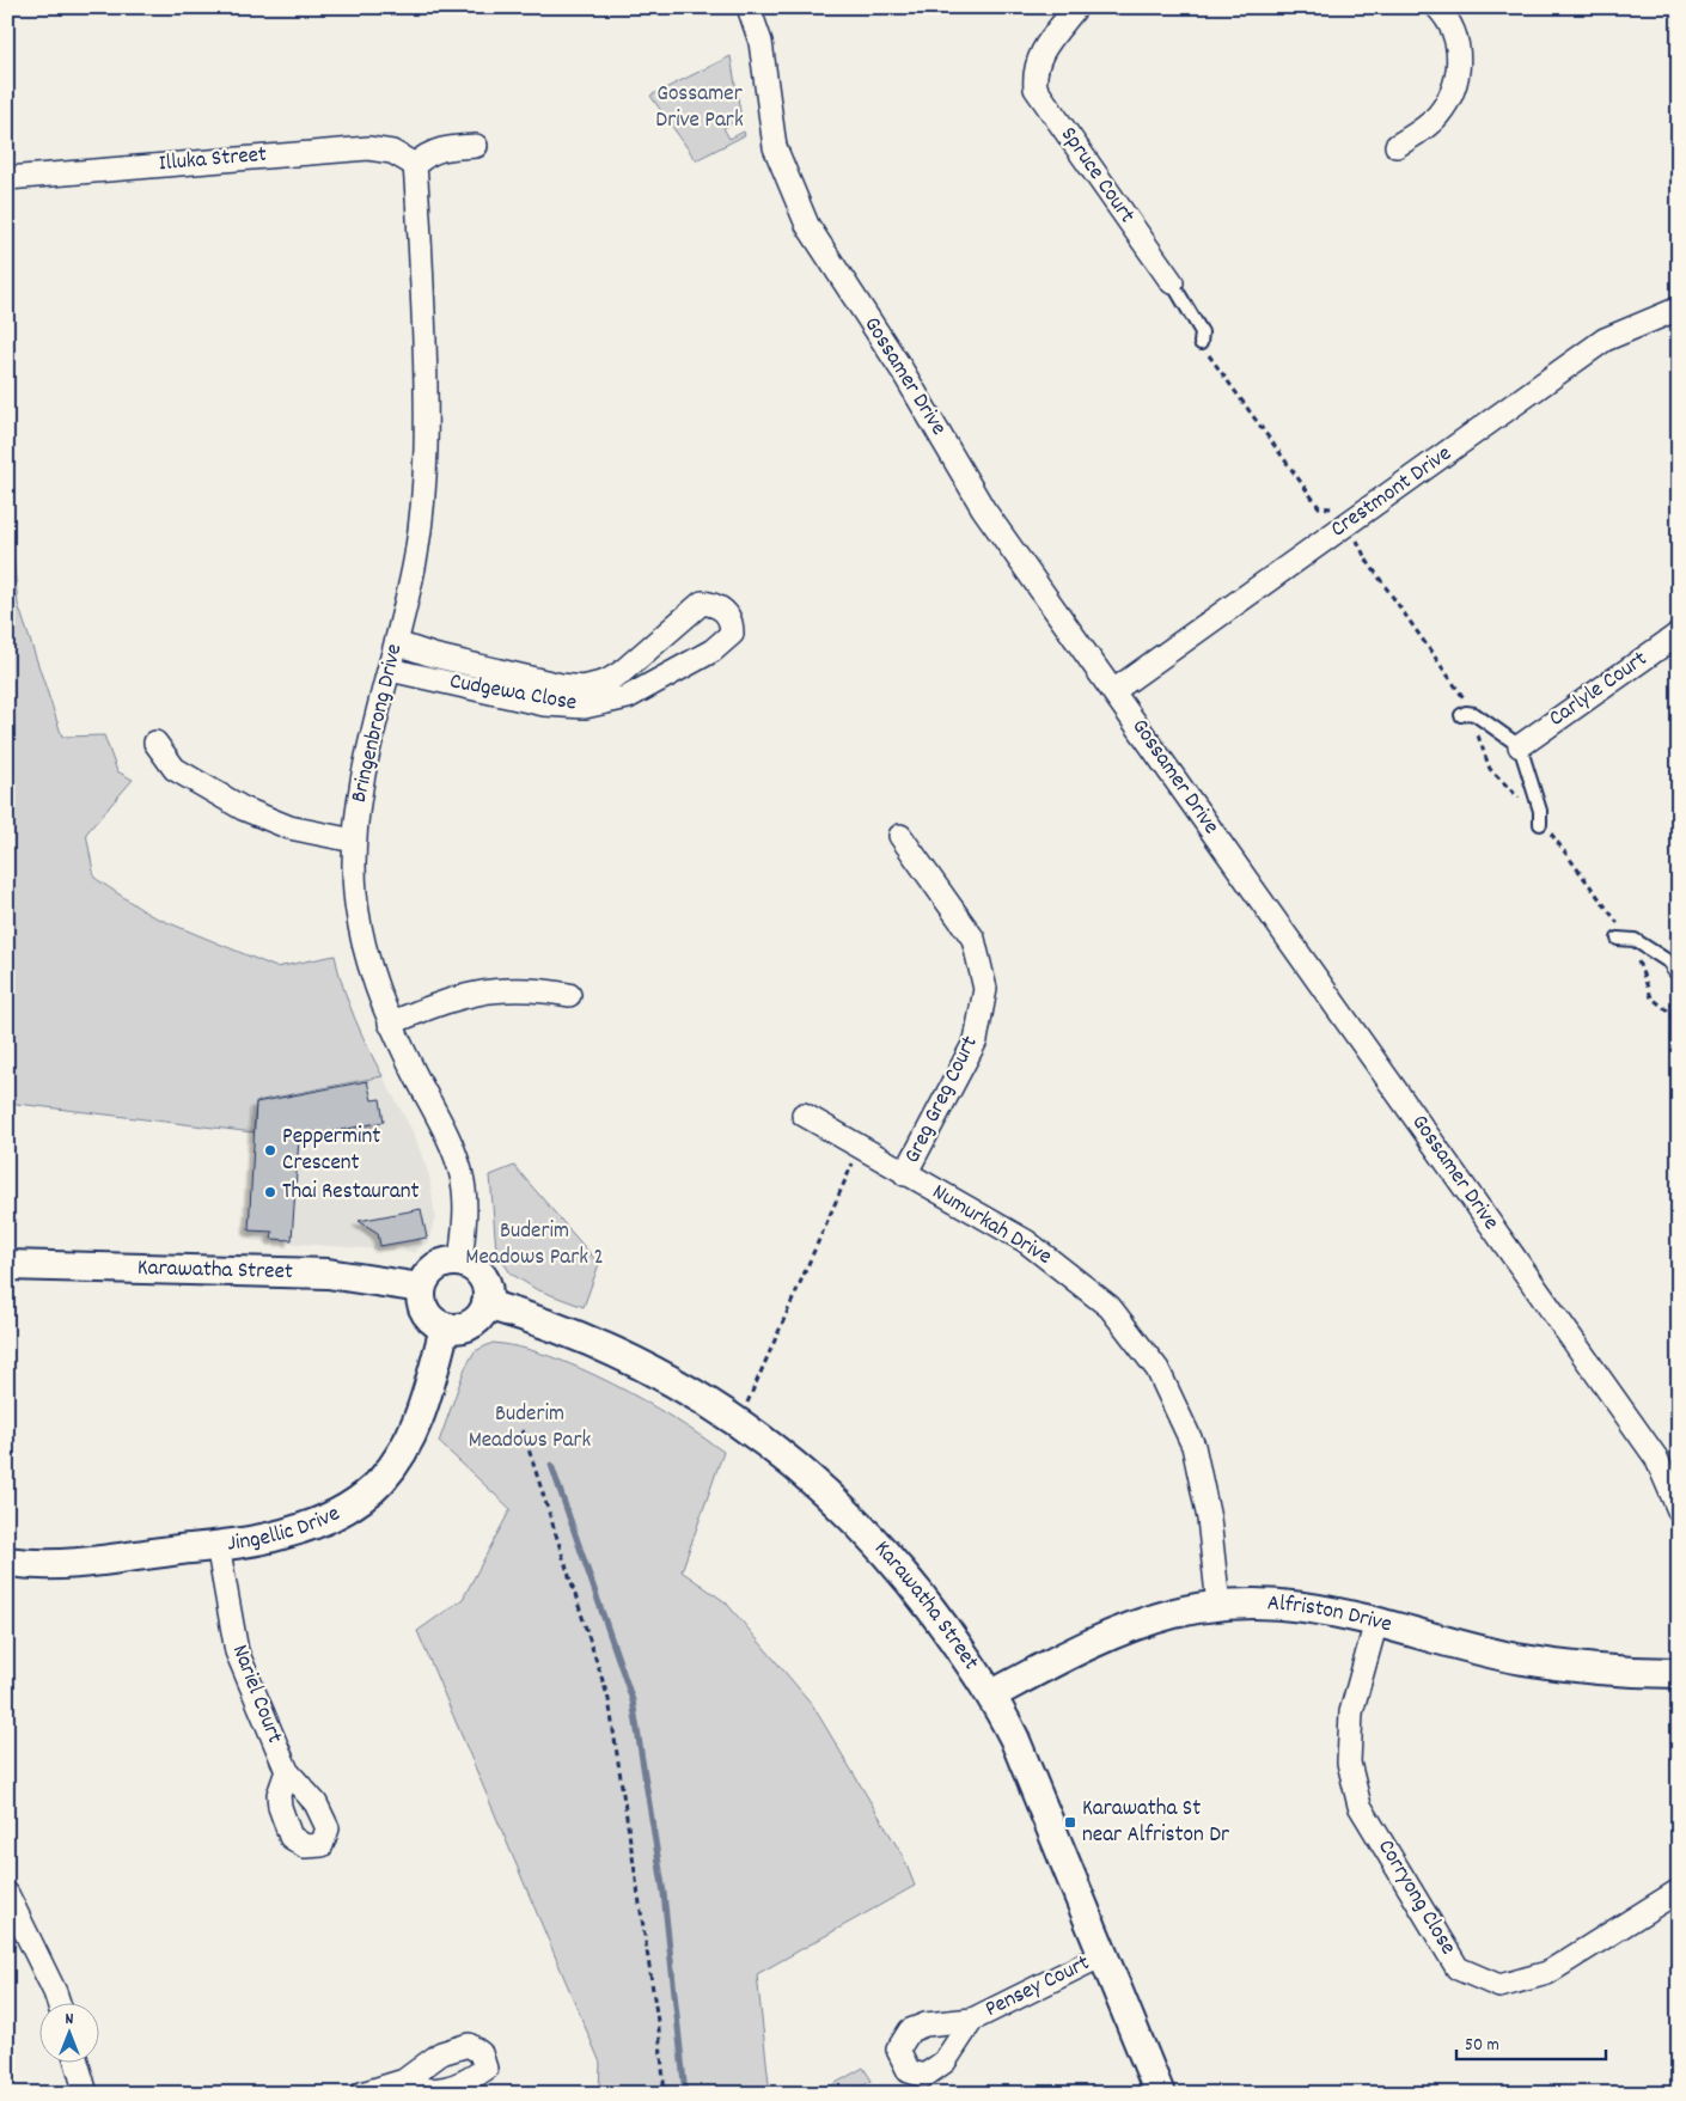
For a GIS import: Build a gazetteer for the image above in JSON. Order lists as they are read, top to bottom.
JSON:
{
  "streets": {
    "street": [
      "Illuka Street",
      "Spruce Court",
      "Gossamer Drive",
      "Crestmont Drive",
      "Carlyle Court",
      "Cudgewa Close",
      "Bringenbrong Drive",
      "Greg Greg Court",
      "Numurkah Drive",
      "Karawatha Street",
      "Jingellic Drive",
      "Alfriston Drive",
      "Nariel Court",
      "Corryong Close",
      "Pensey Court"
    ]
  },
  "crossings": [
    ["Illuka Street", "Bringenbrong Drive"],
    ["Gossamer Drive", "Crestmont Drive"],
    ["Cudgewa Close", "Bringenbrong Drive"],
    ["Bringenbrong Drive", "Karawatha Street"],
    ["Bringenbrong Drive", "Jingellic Drive"],
    ["Greg Greg Court", "Numurkah Drive"],
    ["Numurkah Drive", "Alfriston Drive"],
    ["Karawatha Street", "Jingellic Drive"],
    ["Karawatha Street", "Alfriston Drive"],
    ["Karawatha Street", "Pensey Court"],
    ["Jingellic Drive", "Nariel Court"],
    ["Alfriston Drive", "Corryong Close"]
  ],
  "parks": ["Gossamer Drive Park", "Buderim Meadows Park 2", "Buderim Meadows Park"],
  "places": {
    "other": ["Peppermint Crescent", "Thai Restaurant"],
    "transit": ["Karawatha St near Alfriston Dr"]
  },
  "scale_bar": "50 m",
  "north": "top"
}
